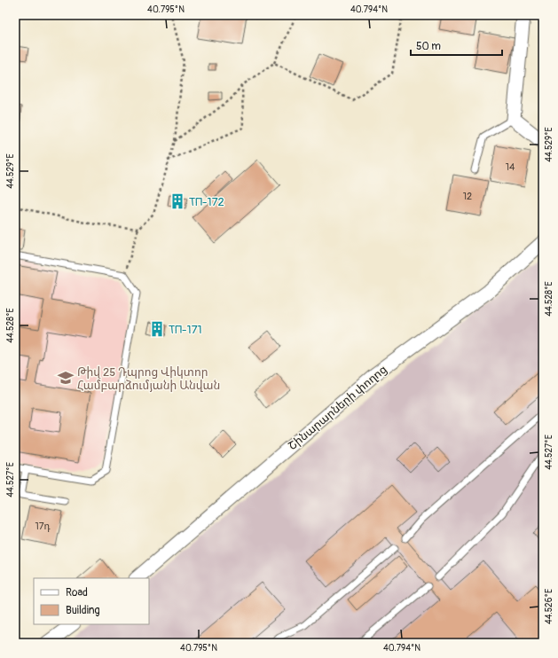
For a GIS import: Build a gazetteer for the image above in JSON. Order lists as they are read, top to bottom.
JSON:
{
  "streets": {
    "street": ["Շինարարների փողոց"]
  },
  "places": {
    "building": ["ТП-172", "ТП-171"],
    "school or university": ["Թիվ 25 Դպրոց Վիկտոր Համբարձումյանի Անվան"]
  },
  "house_numbers": ["14", "12", "17դ"],
  "legend": ["Road", "Building"],
  "scale_bar": "50 m",
  "coordinates": [
    "40.795°N",
    "40.794°N",
    "44.529°E",
    "44.528°E",
    "44.527°E",
    "44.526°E"
  ]
}
